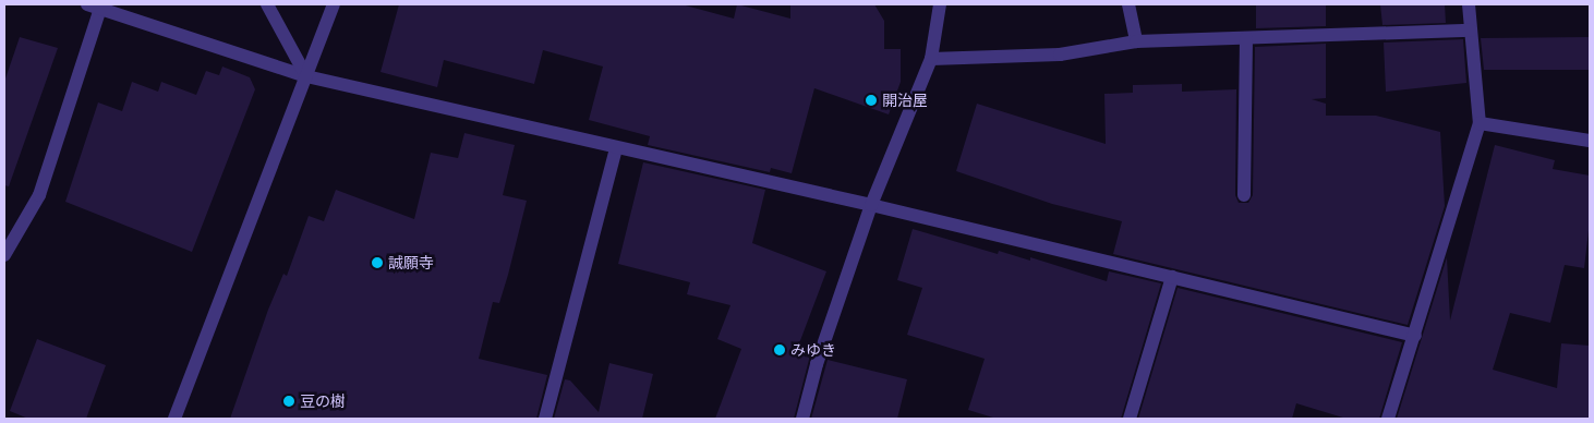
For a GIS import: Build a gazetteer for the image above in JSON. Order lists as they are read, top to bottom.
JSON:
{
  "places": [
    "開治屋",
    "誠願寺",
    "みゆき",
    "豆の樹"
  ]
}
